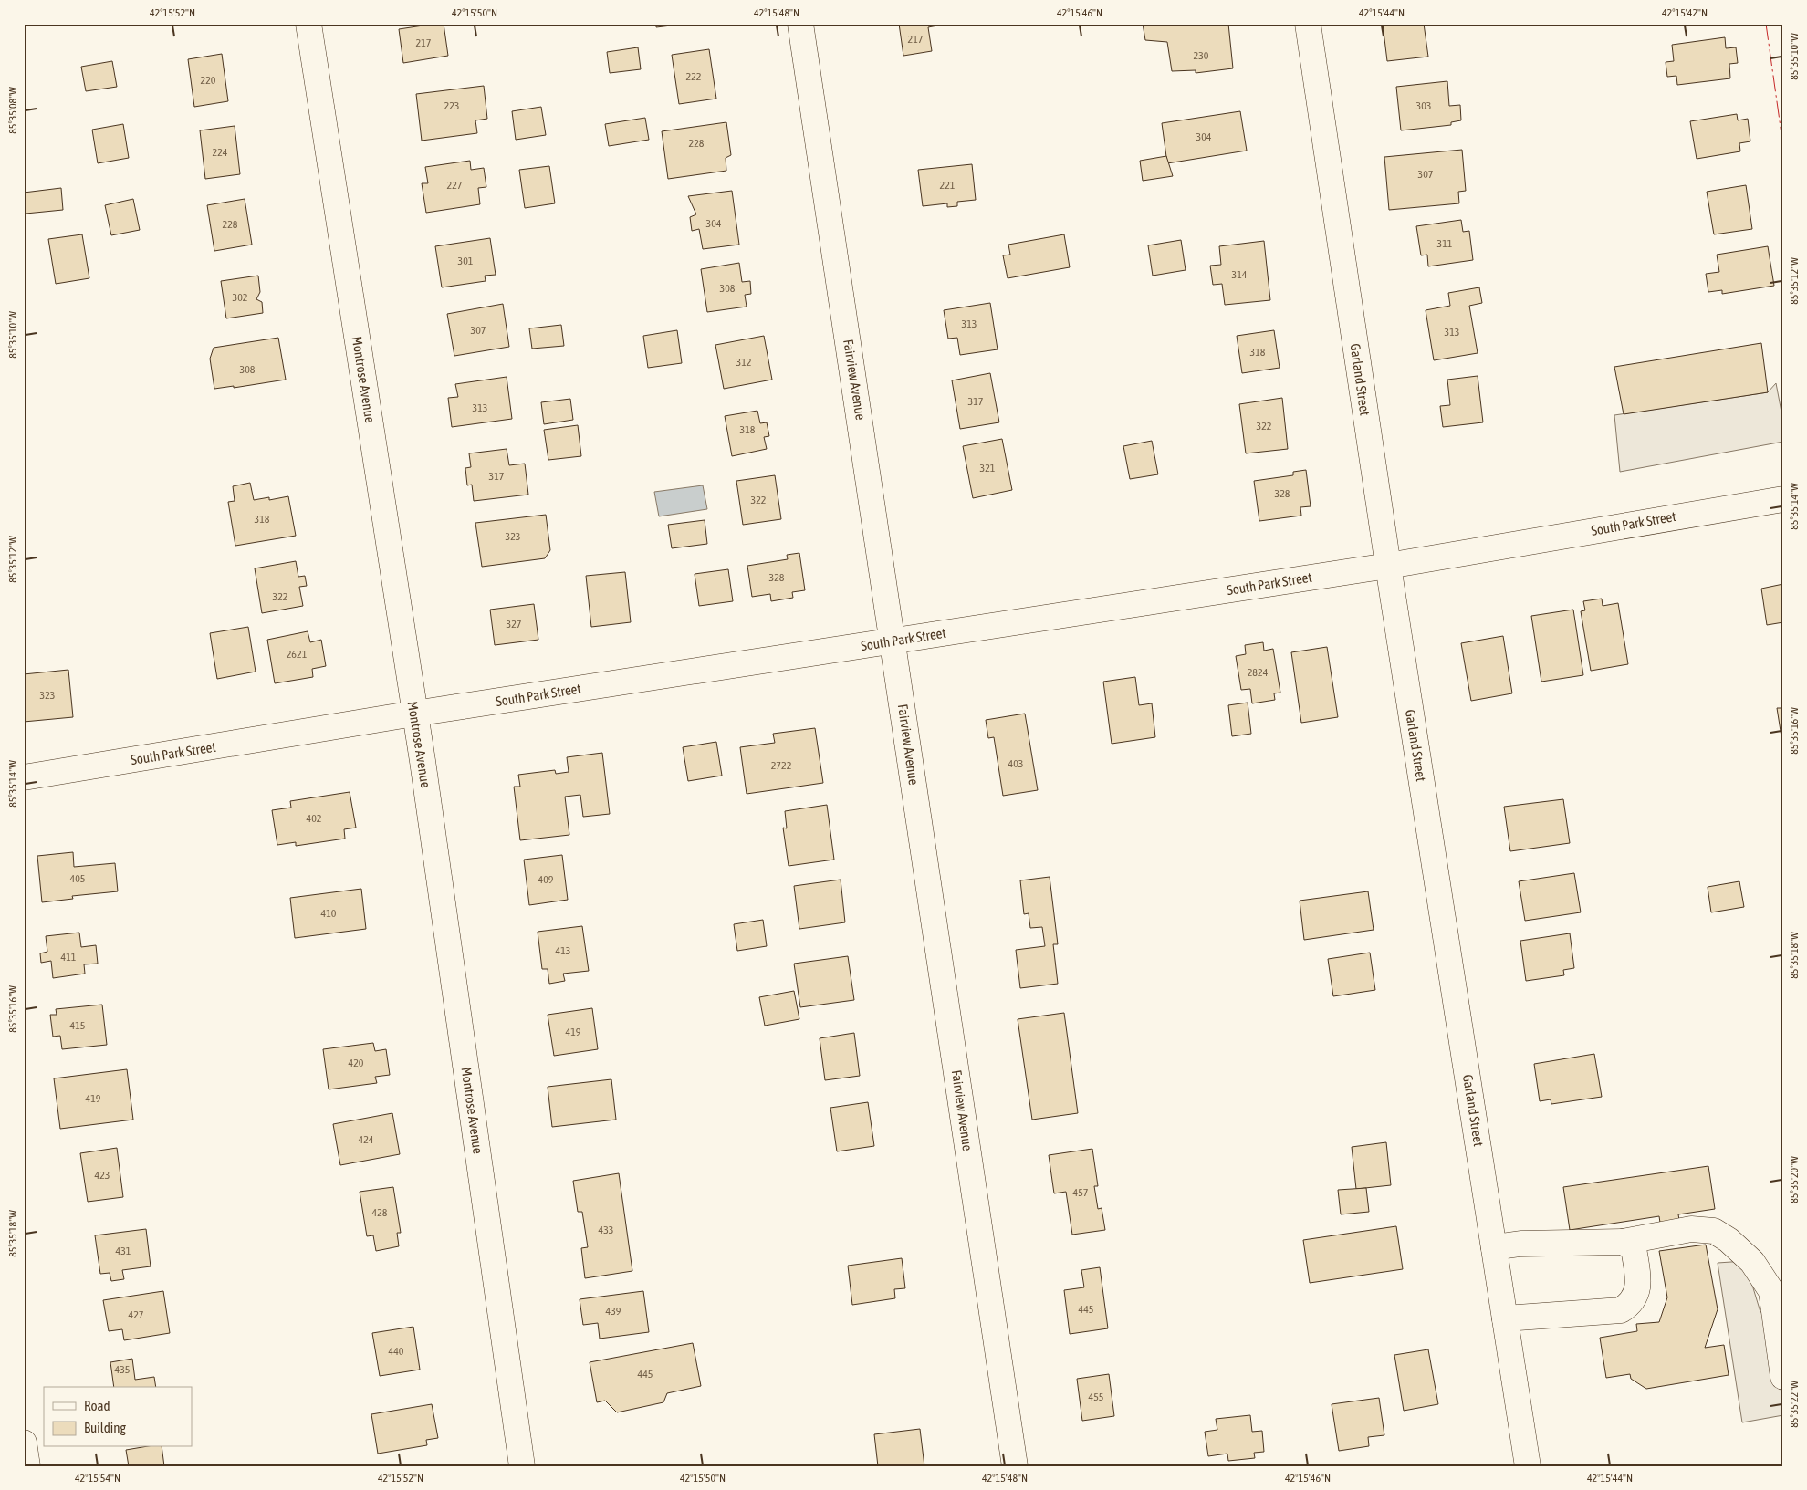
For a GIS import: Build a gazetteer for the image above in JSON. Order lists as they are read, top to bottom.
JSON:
{
  "streets": {
    "street": [
      "Montrose Avenue",
      "Fairview Avenue",
      "Garland Street",
      "South Park Street"
    ]
  },
  "crossings": [
    ["Montrose Avenue", "South Park Street"],
    ["Fairview Avenue", "South Park Street"],
    ["Garland Street", "South Park Street"]
  ],
  "house_numbers": [
    "217",
    "217",
    "230",
    "222",
    "220",
    "223",
    "303",
    "304",
    "228",
    "224",
    "307",
    "227",
    "221",
    "304",
    "228",
    "311",
    "301",
    "314",
    "308",
    "302",
    "313",
    "307",
    "313",
    "318",
    "312",
    "308",
    "317",
    "313",
    "322",
    "318",
    "321",
    "317",
    "328",
    "322",
    "318",
    "323",
    "328",
    "322",
    "327",
    "2621",
    "2824",
    "323",
    "403",
    "2722",
    "402",
    "405",
    "409",
    "410",
    "413",
    "411",
    "415",
    "419",
    "420",
    "419",
    "424",
    "423",
    "457",
    "428",
    "433",
    "431",
    "445",
    "439",
    "427",
    "440",
    "435",
    "445",
    "455"
  ],
  "legend": ["Road", "Building"],
  "coordinates": [
    "42°15'52\"N",
    "42°15'50\"N",
    "42°15'48\"N",
    "42°15'46\"N",
    "42°15'44\"N",
    "42°15'42\"N",
    "85°35'10\"W",
    "85°35'08\"W",
    "85°35'12\"W",
    "85°35'14\"W",
    "85°35'16\"W",
    "85°35'18\"W",
    "85°35'20\"W",
    "85°35'22\"W",
    "42°15'54\"N"
  ]
}
